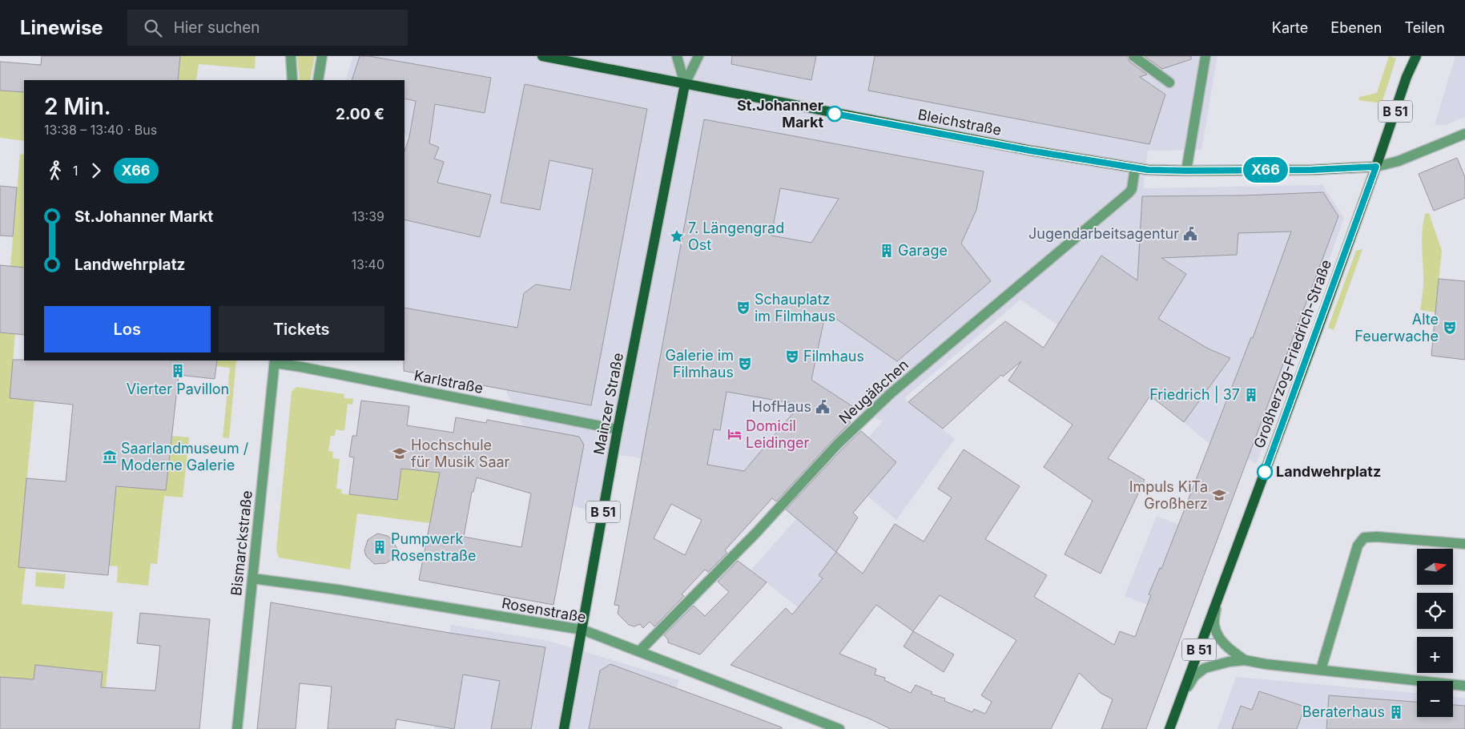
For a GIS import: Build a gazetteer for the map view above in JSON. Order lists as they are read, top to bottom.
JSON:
{
  "streets": {
    "main road": [
      "B 51",
      "Bleichstraße",
      "Großherzog-Friedrich-Straße",
      "Mainzer Straße"
    ],
    "street": [
      "Karlstraße",
      "Neugäßchen",
      "Bismarckstraße",
      "Rosenstraße"
    ]
  },
  "crossings": [
    ["Bleichstraße", "Großherzog-Friedrich-Straße"],
    ["Bleichstraße", "Neugäßchen"],
    ["Bleichstraße", "Mainzer Straße"],
    ["Karlstraße", "Mainzer Straße"],
    ["Karlstraße", "Bismarckstraße"],
    ["Neugäßchen", "Rosenstraße"],
    ["Mainzer Straße", "Rosenstraße"],
    ["Bismarckstraße", "Rosenstraße"]
  ],
  "places": {
    "other": ["St.Johanner Markt", "Landwehrplatz"],
    "public building": ["Jugendarbeitsagentur", "HofHaus"],
    "place": ["7. Längengrad Ost"],
    "building": [
      "Garage",
      "Vierter Pavillon",
      "Friedrich | 37",
      "Pumpwerk Rosenstraße",
      "Beraterhaus"
    ],
    "theatre": [
      "Schauplatz im Filmhaus",
      "Alte Feuerwache",
      "Filmhaus",
      "Galerie im Filmhaus"
    ],
    "hotel": ["Domicil Leidinger"],
    "school or university": ["Hochschule für Musik Saar", "Impuls KiTa Großherz"],
    "museum": ["Saarlandmuseum / Moderne Galerie"]
  },
  "lines": ["bus line X66"],
  "north": "right",
  "page": {
    "header": "Linewise",
    "search": "Hier suchen",
    "nav": ["Karte", "Ebenen", "Teilen"],
    "on_map": "X66",
    "heading": ["2 Min.", "13:38 – 13:40 · Bus", "2.00 €"],
    "legs": ["1", "X66"],
    "list": [
      {
        "name": "St.Johanner Markt",
        "value": "13:39"
      },
      {
        "name": "Landwehrplatz",
        "value": "13:40"
      }
    ],
    "buttons": ["Los", "Tickets"],
    "map_buttons": ["+", "−"]
  }
}
